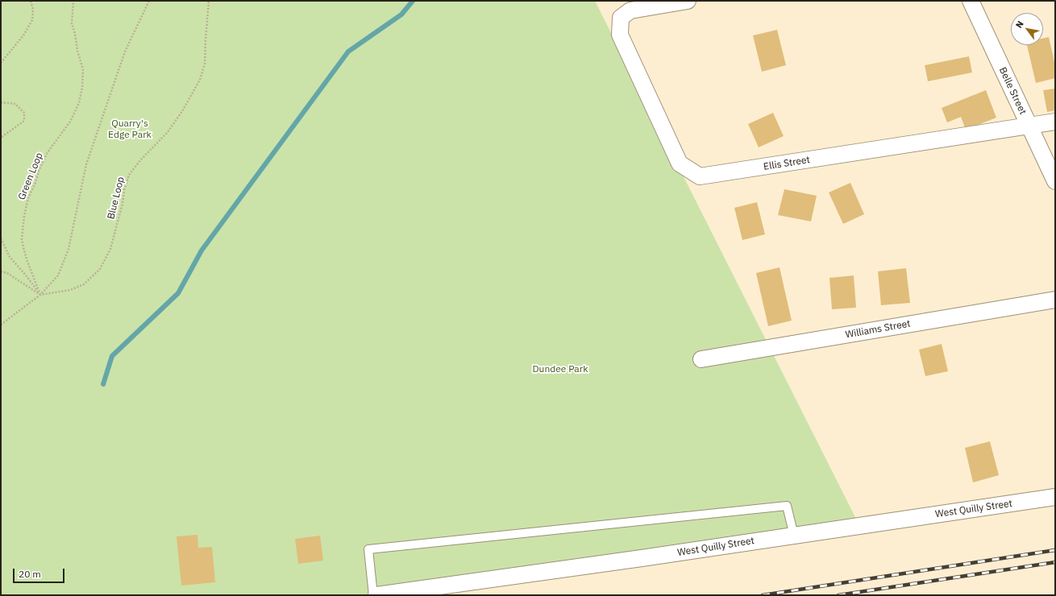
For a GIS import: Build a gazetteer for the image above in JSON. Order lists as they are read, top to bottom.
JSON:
{
  "streets": {
    "street": [
      "Belle Street",
      "Ellis Street",
      "Williams Street",
      "West Quilly Street"
    ],
    "path": ["Green Loop", "Blue Loop"]
  },
  "crossings": [
    ["Belle Street", "Ellis Street"],
    ["Green Loop", "Blue Loop"]
  ],
  "parks": ["Quarry's Edge Park", "Dundee Park"],
  "scale_bar": "20 m",
  "north": "top left"
}
